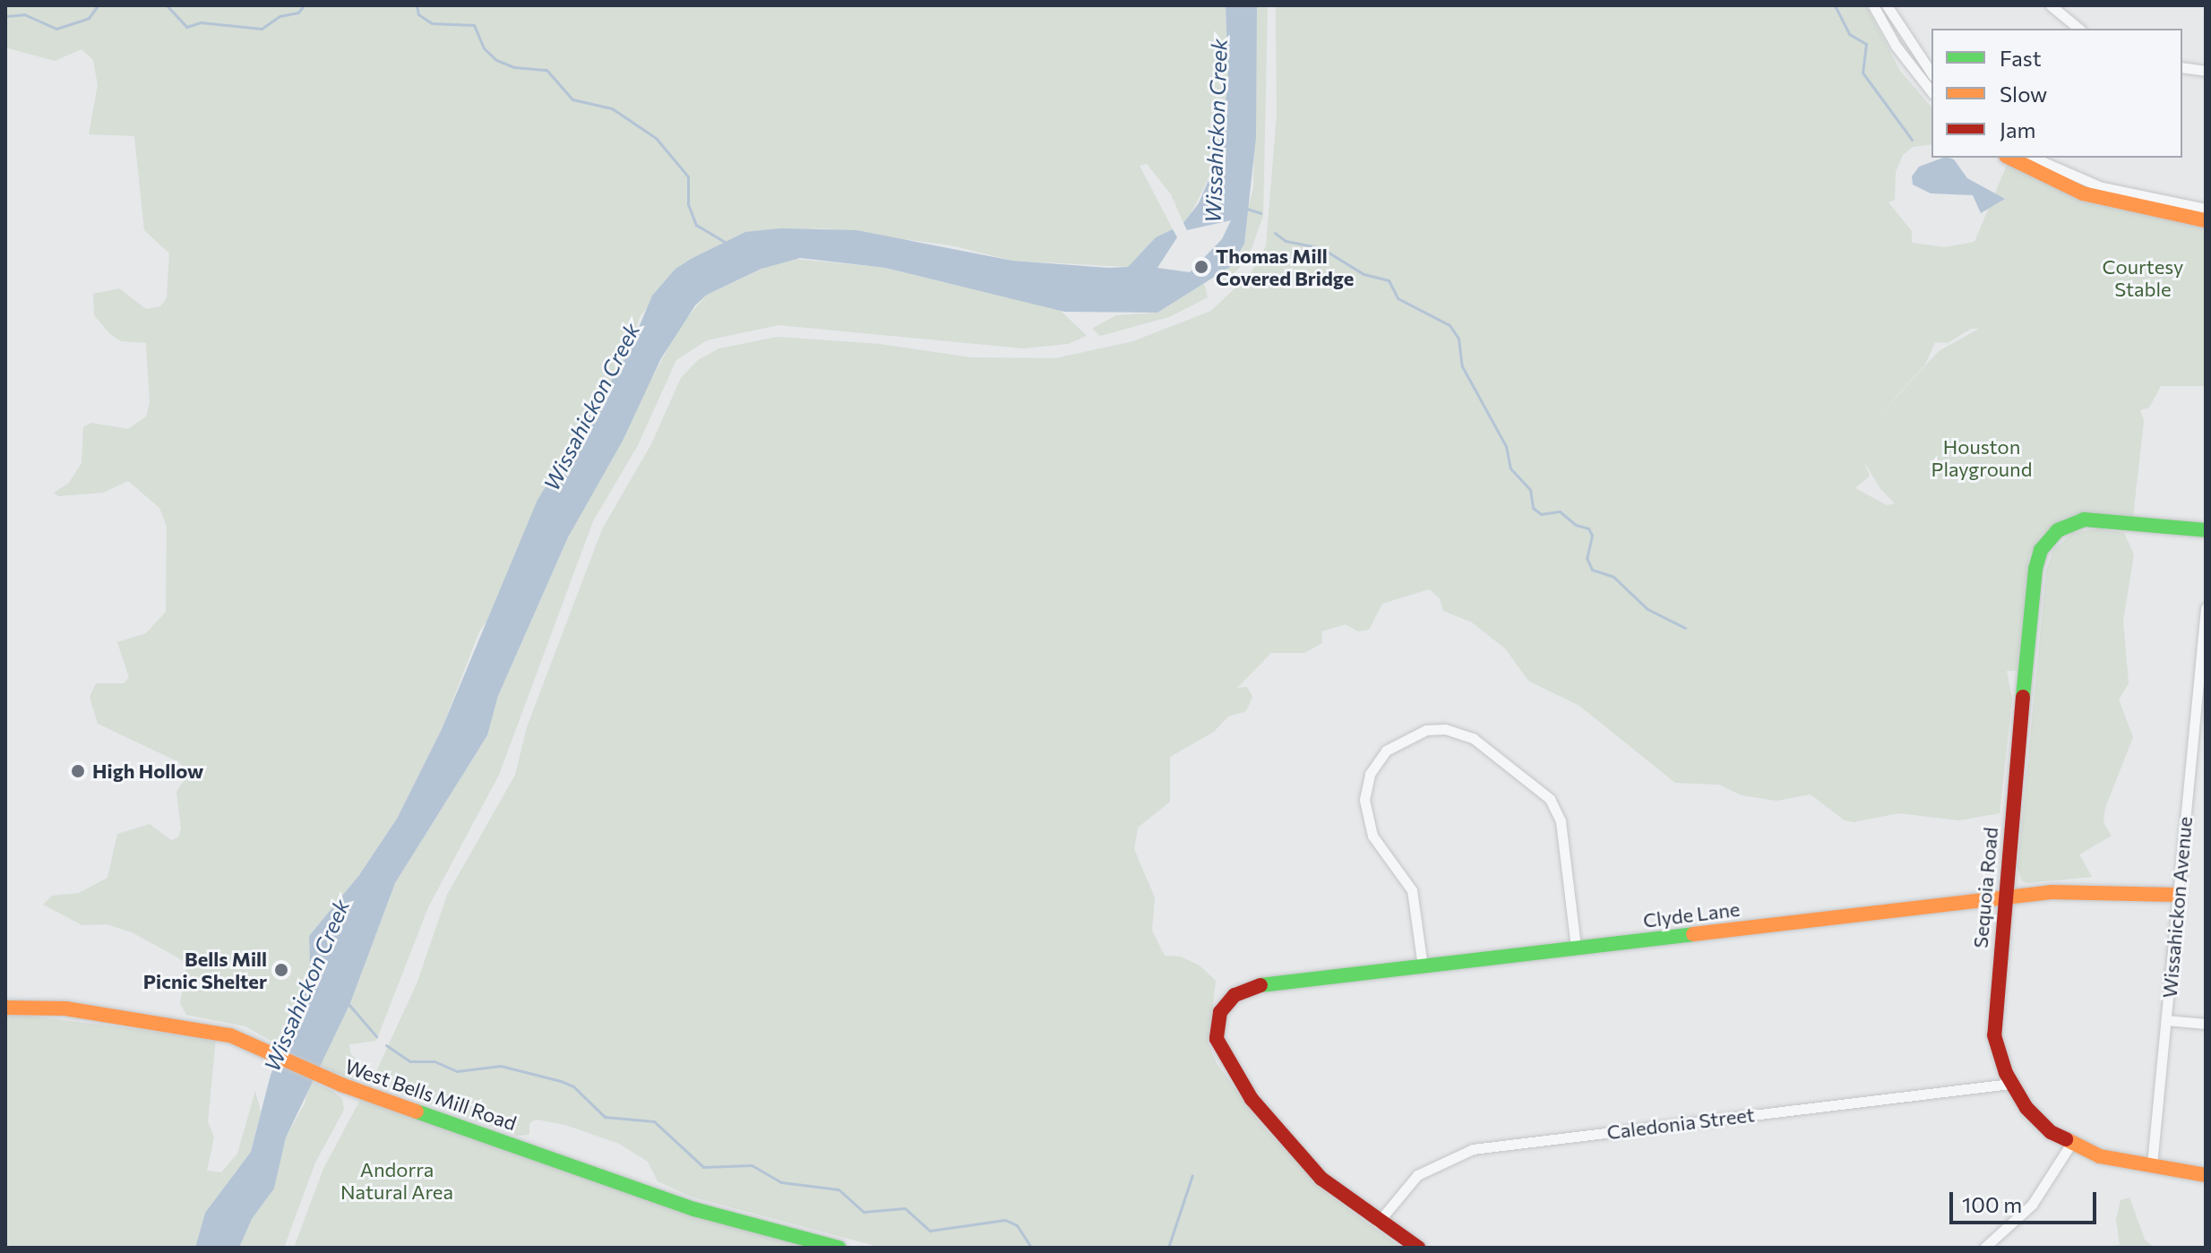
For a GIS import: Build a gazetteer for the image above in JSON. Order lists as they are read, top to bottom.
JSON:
{
  "streets": {
    "street": [
      "Sequoia Road",
      "Wissahickon Avenue",
      "Clyde Lane",
      "West Bells Mill Road",
      "Caledonia Street"
    ]
  },
  "crossings": [
    ["Sequoia Road", "Wissahickon Avenue"],
    ["Sequoia Road", "Clyde Lane"],
    ["Sequoia Road", "Caledonia Street"],
    ["Wissahickon Avenue", "Clyde Lane"],
    ["Clyde Lane", "Caledonia Street"]
  ],
  "water": ["Wissahickon Creek"],
  "parks": ["Courtesy Stable", "Houston Playground", "Andorra Natural Area"],
  "places": ["Thomas Mill Covered Bridge", "High Hollow", "Bells Mill Picnic Shelter"],
  "legend": ["Fast", "Slow", "Jam"],
  "scale_bar": "100 m"
}
